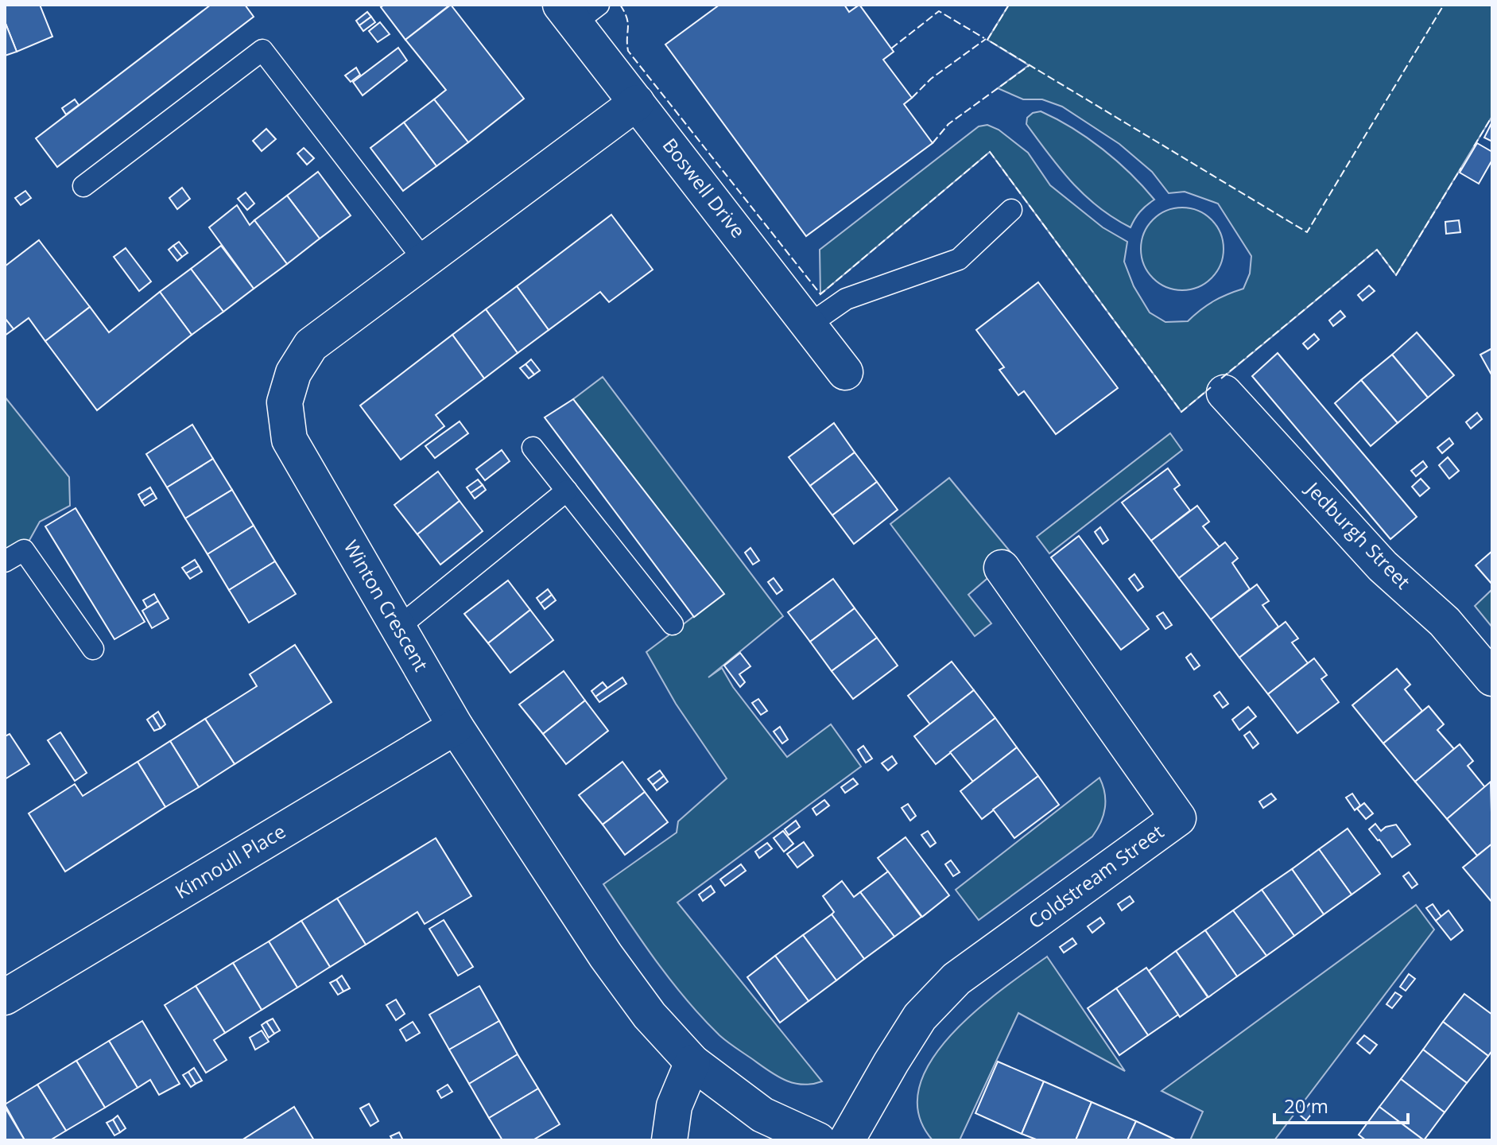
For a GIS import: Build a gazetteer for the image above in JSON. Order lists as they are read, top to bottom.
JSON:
{
  "streets": {
    "street": [
      "Boswell Drive",
      "Jedburgh Street",
      "Winton Crescent",
      "Kinnoull Place",
      "Coldstream Street"
    ]
  },
  "crossings": [
    ["Boswell Drive", "Winton Crescent"],
    ["Winton Crescent", "Kinnoull Place"]
  ],
  "scale_bar": "20 m"
}
